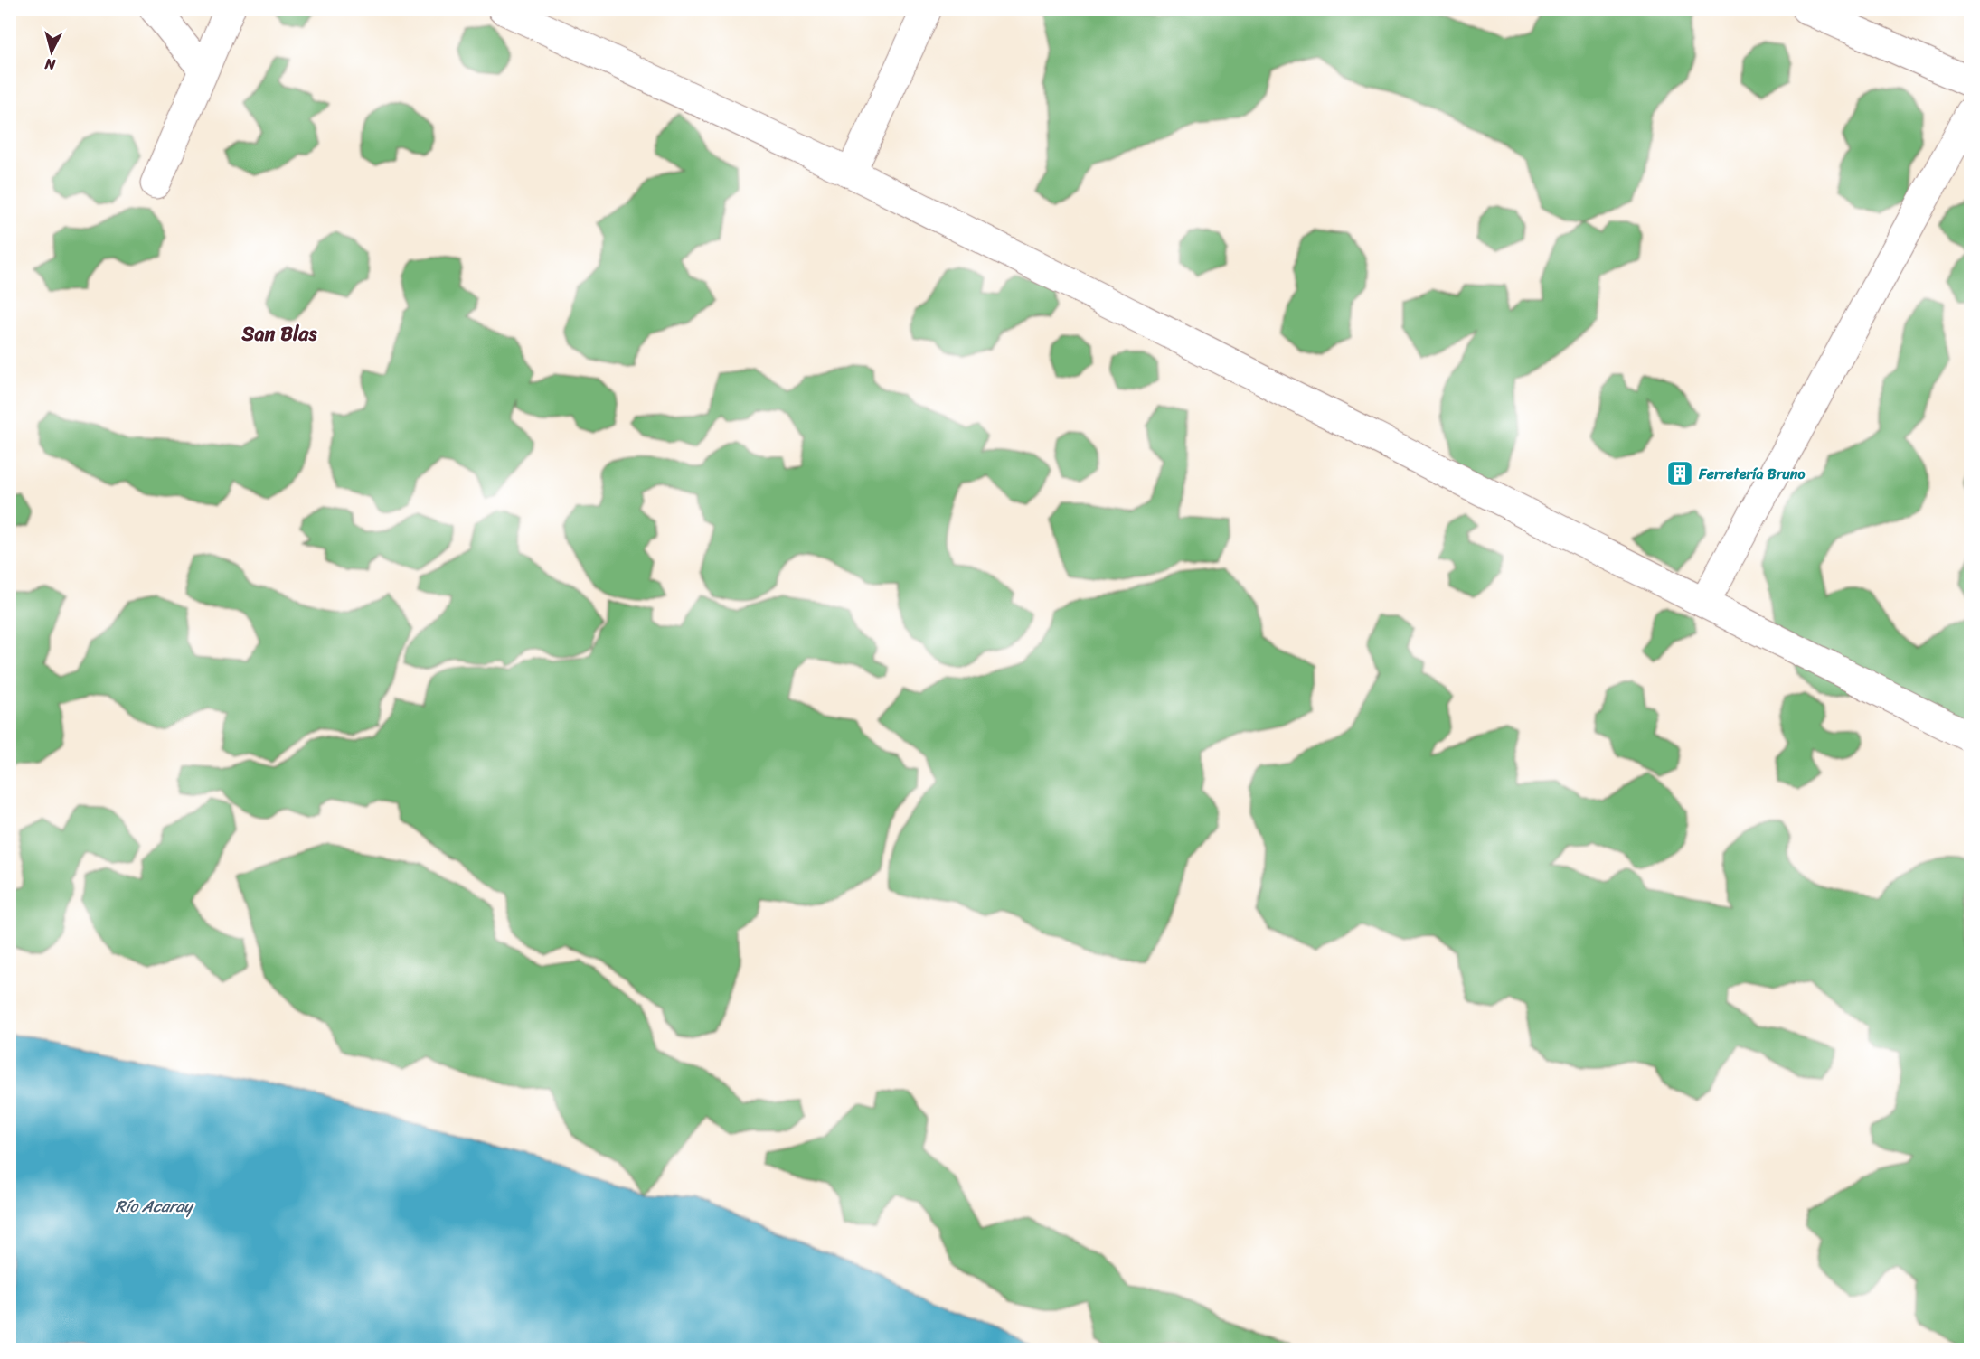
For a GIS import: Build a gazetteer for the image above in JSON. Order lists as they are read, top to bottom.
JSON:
{
  "districts": ["San Blas"],
  "water": ["Río Acaray"],
  "places": {
    "building": ["Ferretería Bruno"]
  },
  "north": "bottom"
}
